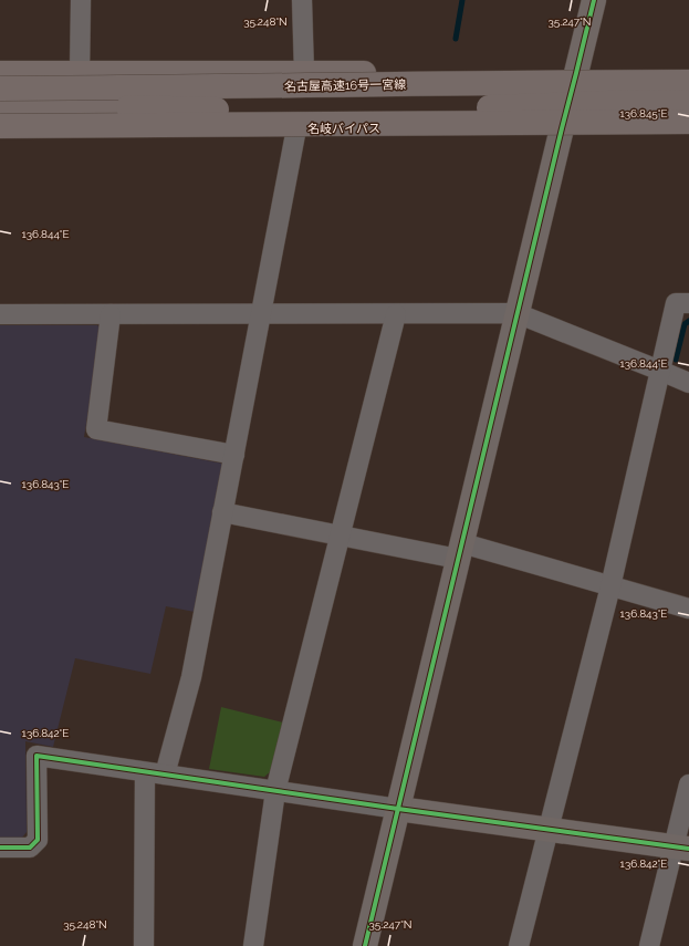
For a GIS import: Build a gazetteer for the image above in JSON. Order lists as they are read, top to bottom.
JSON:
{
  "streets": {
    "highway": ["名古屋高速16号一宮線", "名岐バイパス"]
  },
  "coordinates": [
    "35.248°N",
    "35.247°N",
    "136.845°E",
    "136.844°E",
    "136.843°E",
    "136.842°E"
  ]
}
